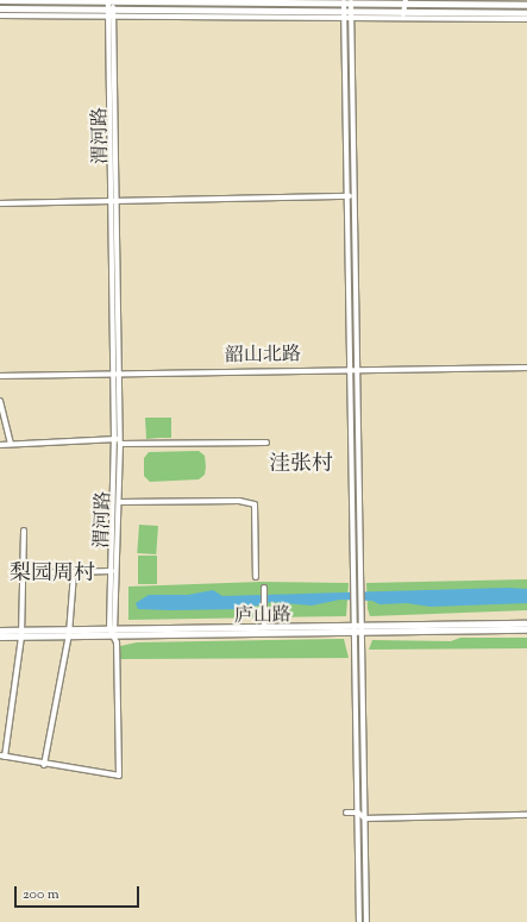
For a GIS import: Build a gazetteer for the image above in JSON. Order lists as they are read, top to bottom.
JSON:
{
  "streets": {
    "main road": ["庐山路"],
    "street": ["渭河路", "韶山北路"]
  },
  "crossings": [
    ["渭河路", "韶山北路"],
    ["渭河路", "庐山路"]
  ],
  "districts": ["洼张村", "梨园周村"],
  "scale_bar": "200 m"
}
